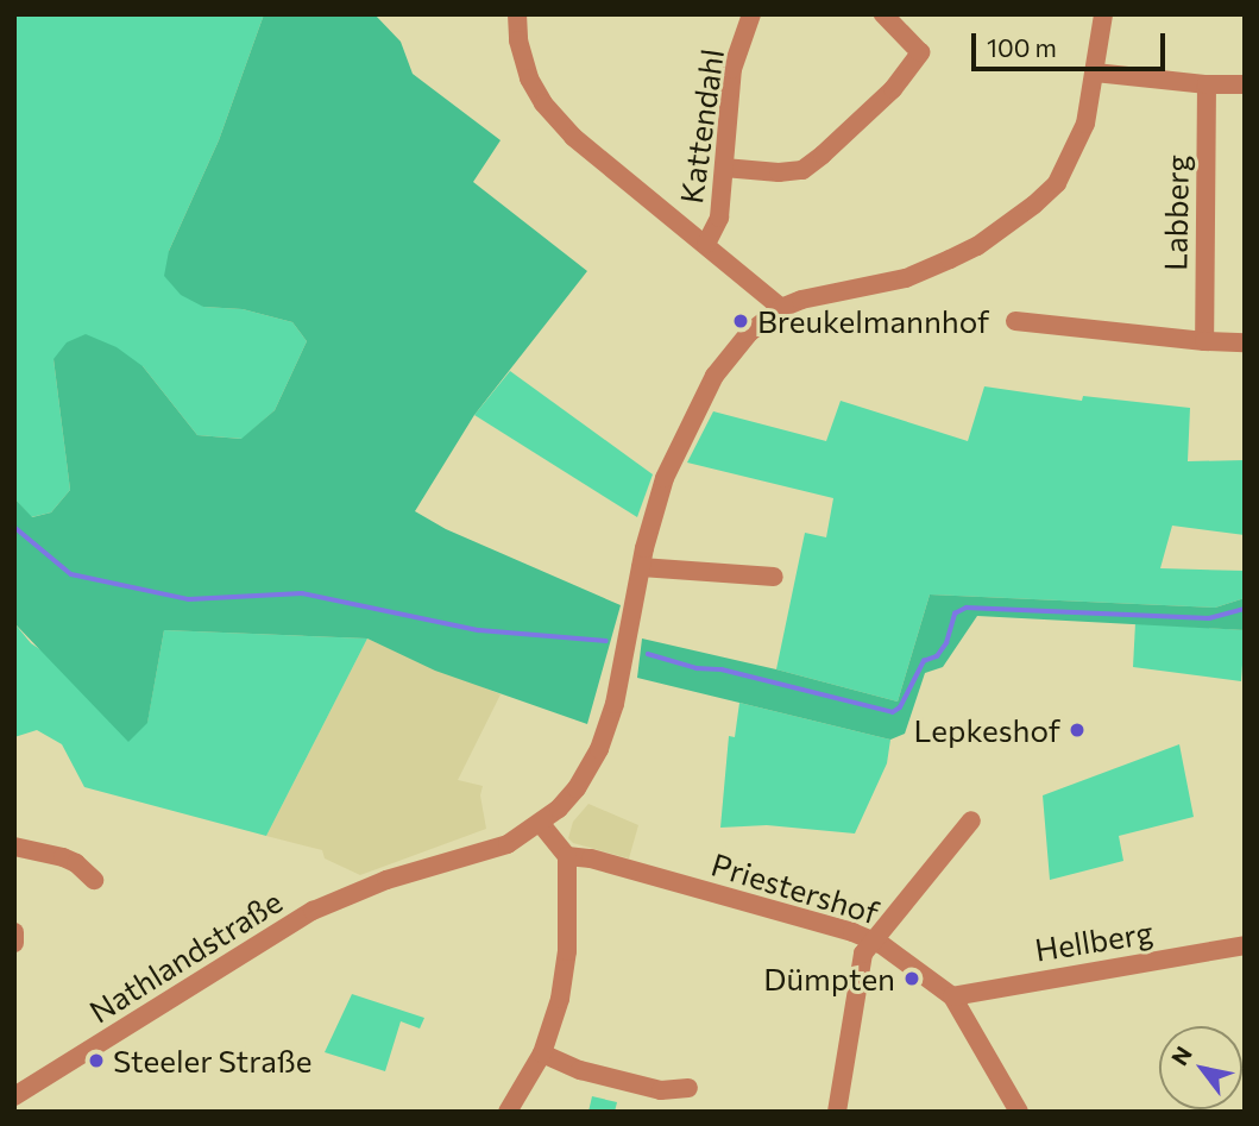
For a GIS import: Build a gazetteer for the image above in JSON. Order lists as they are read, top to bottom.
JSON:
{
  "streets": {
    "street": [
      "Kattendahl",
      "Labberg",
      "Priestershof",
      "Hellberg",
      "Nathlandstraße"
    ]
  },
  "crossings": [
    ["Priestershof", "Hellberg"]
  ],
  "places": [
    "Breukelmannhof",
    "Lepkeshof",
    "Dümpten",
    "Steeler Straße"
  ],
  "scale_bar": "100 m",
  "north": "top left"
}
